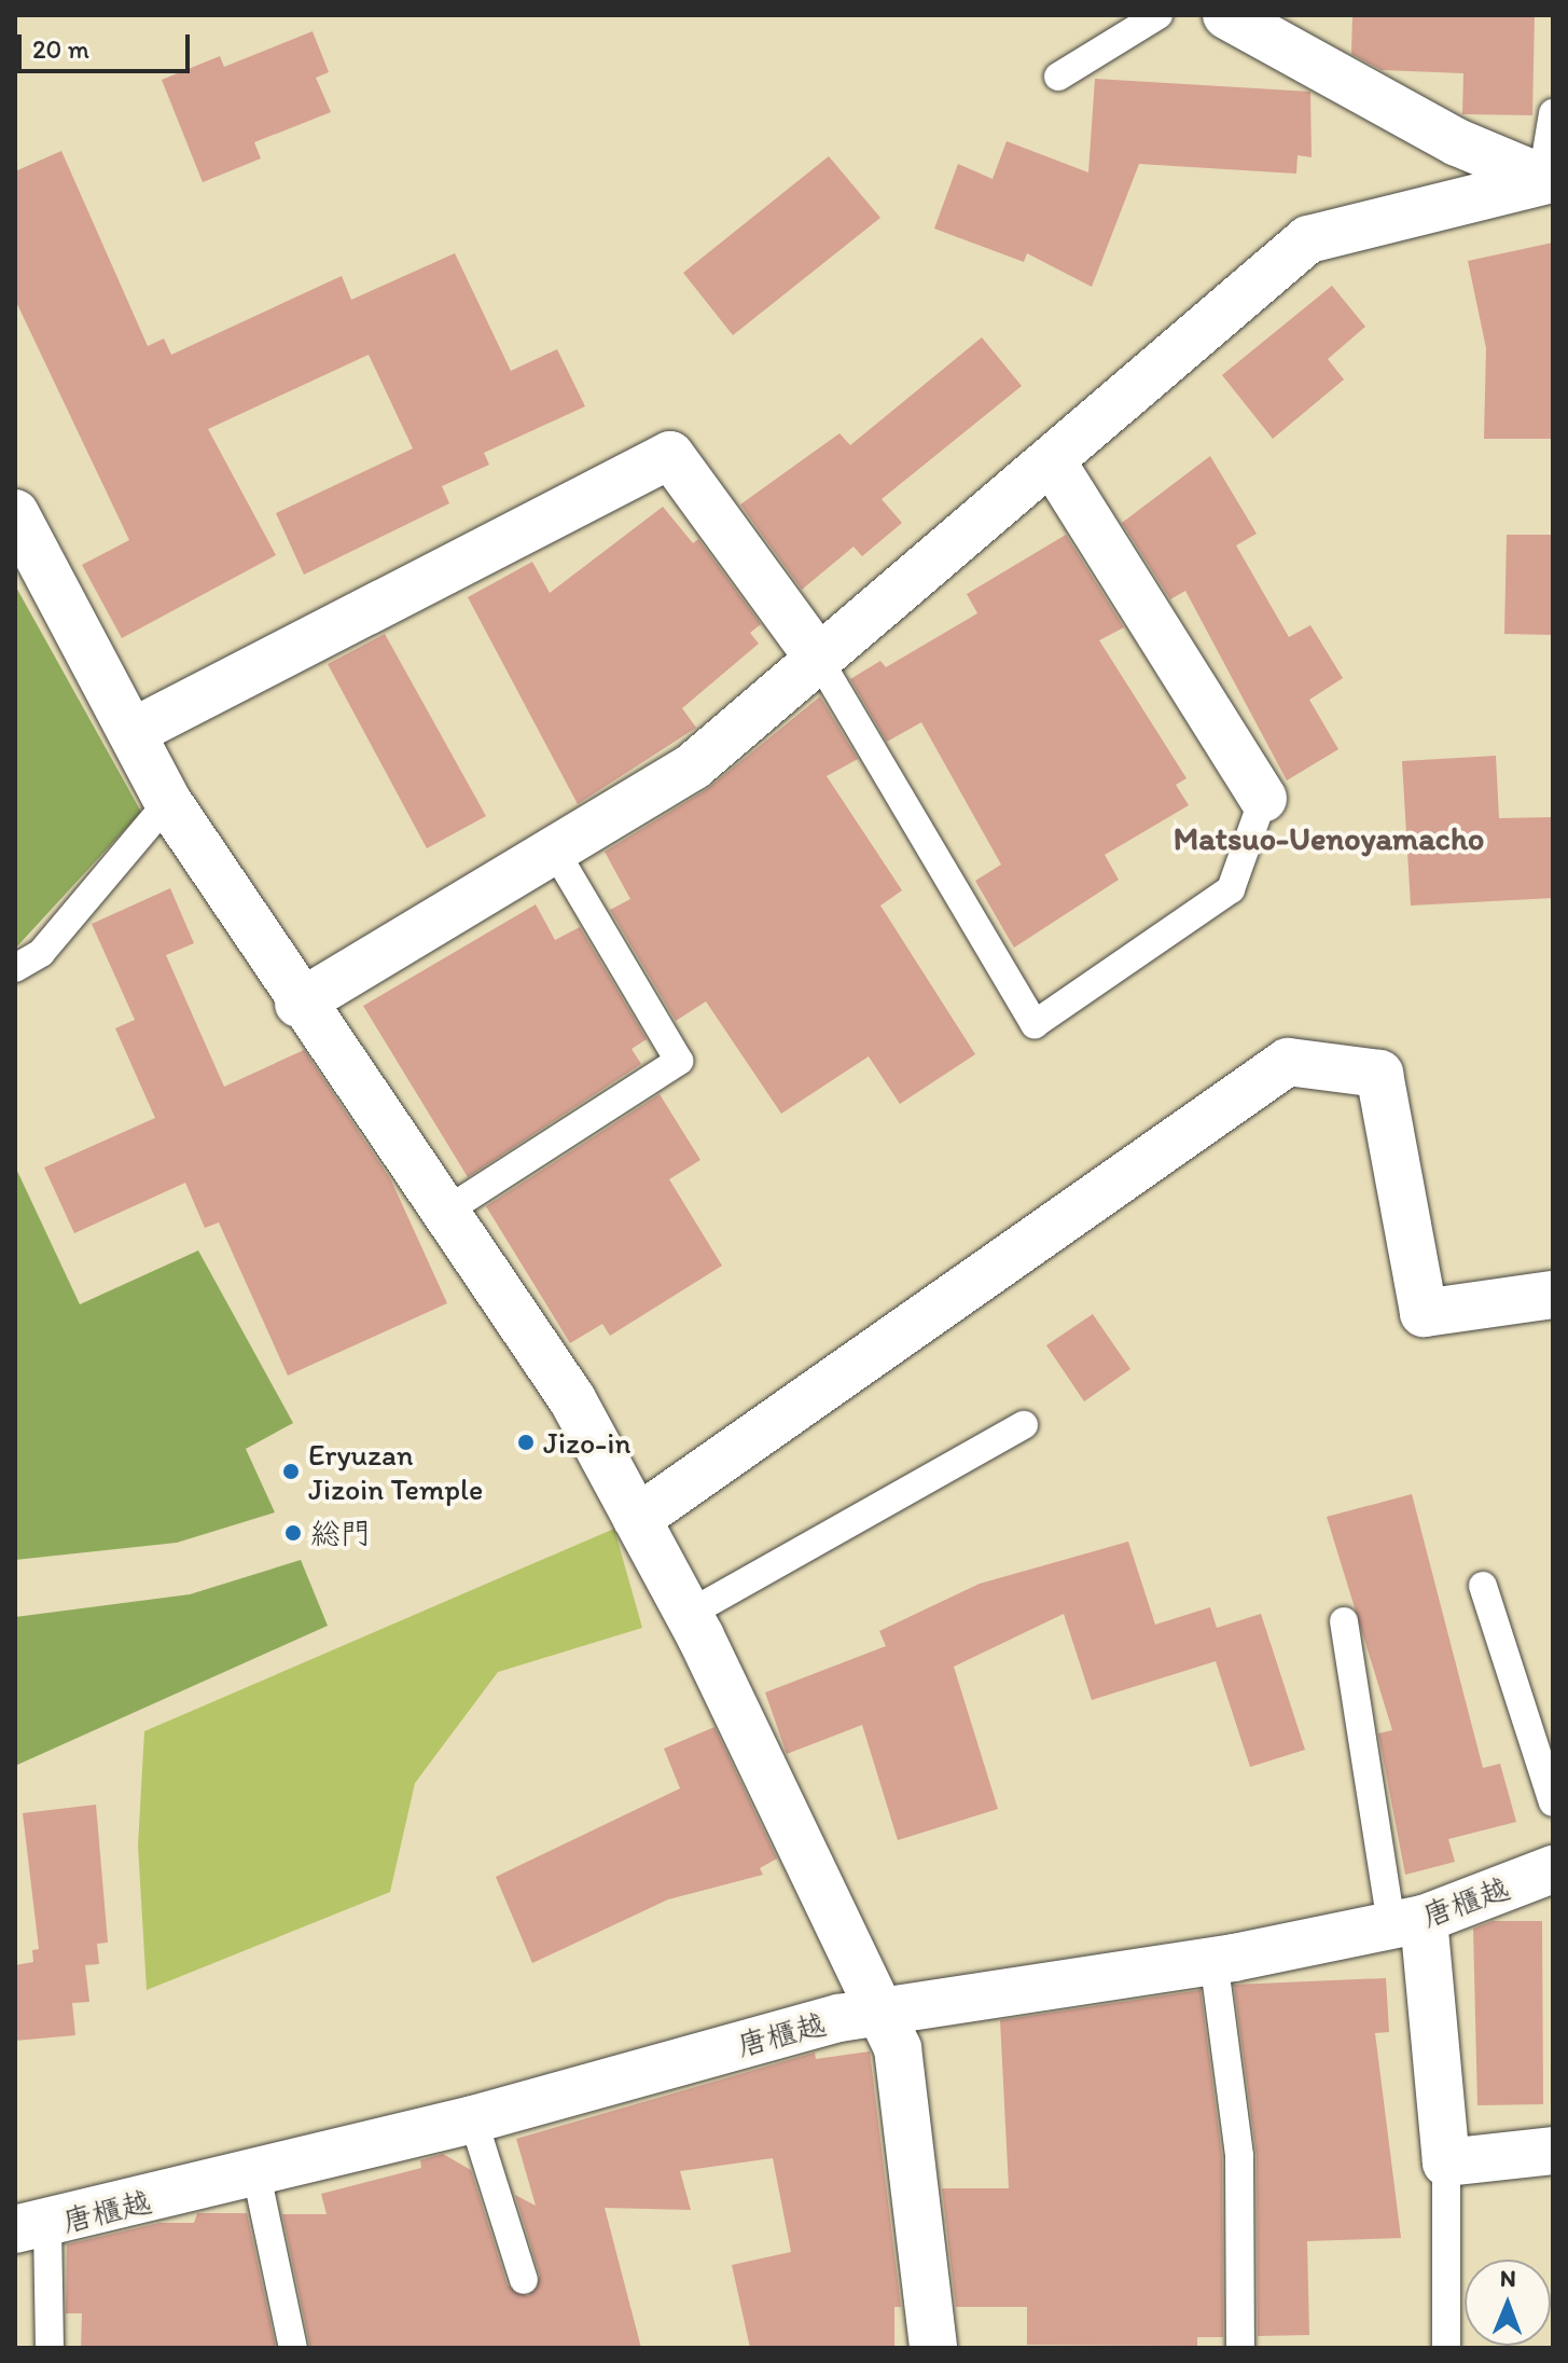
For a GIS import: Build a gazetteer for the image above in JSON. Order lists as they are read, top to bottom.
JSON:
{
  "streets": {
    "street": ["唐櫃越"]
  },
  "districts": ["Matsuo-Uenoyamacho"],
  "places": ["Jizo-in", "Eryuzan Jizoin Temple", "総門"],
  "scale_bar": "20 m",
  "north": "top"
}
